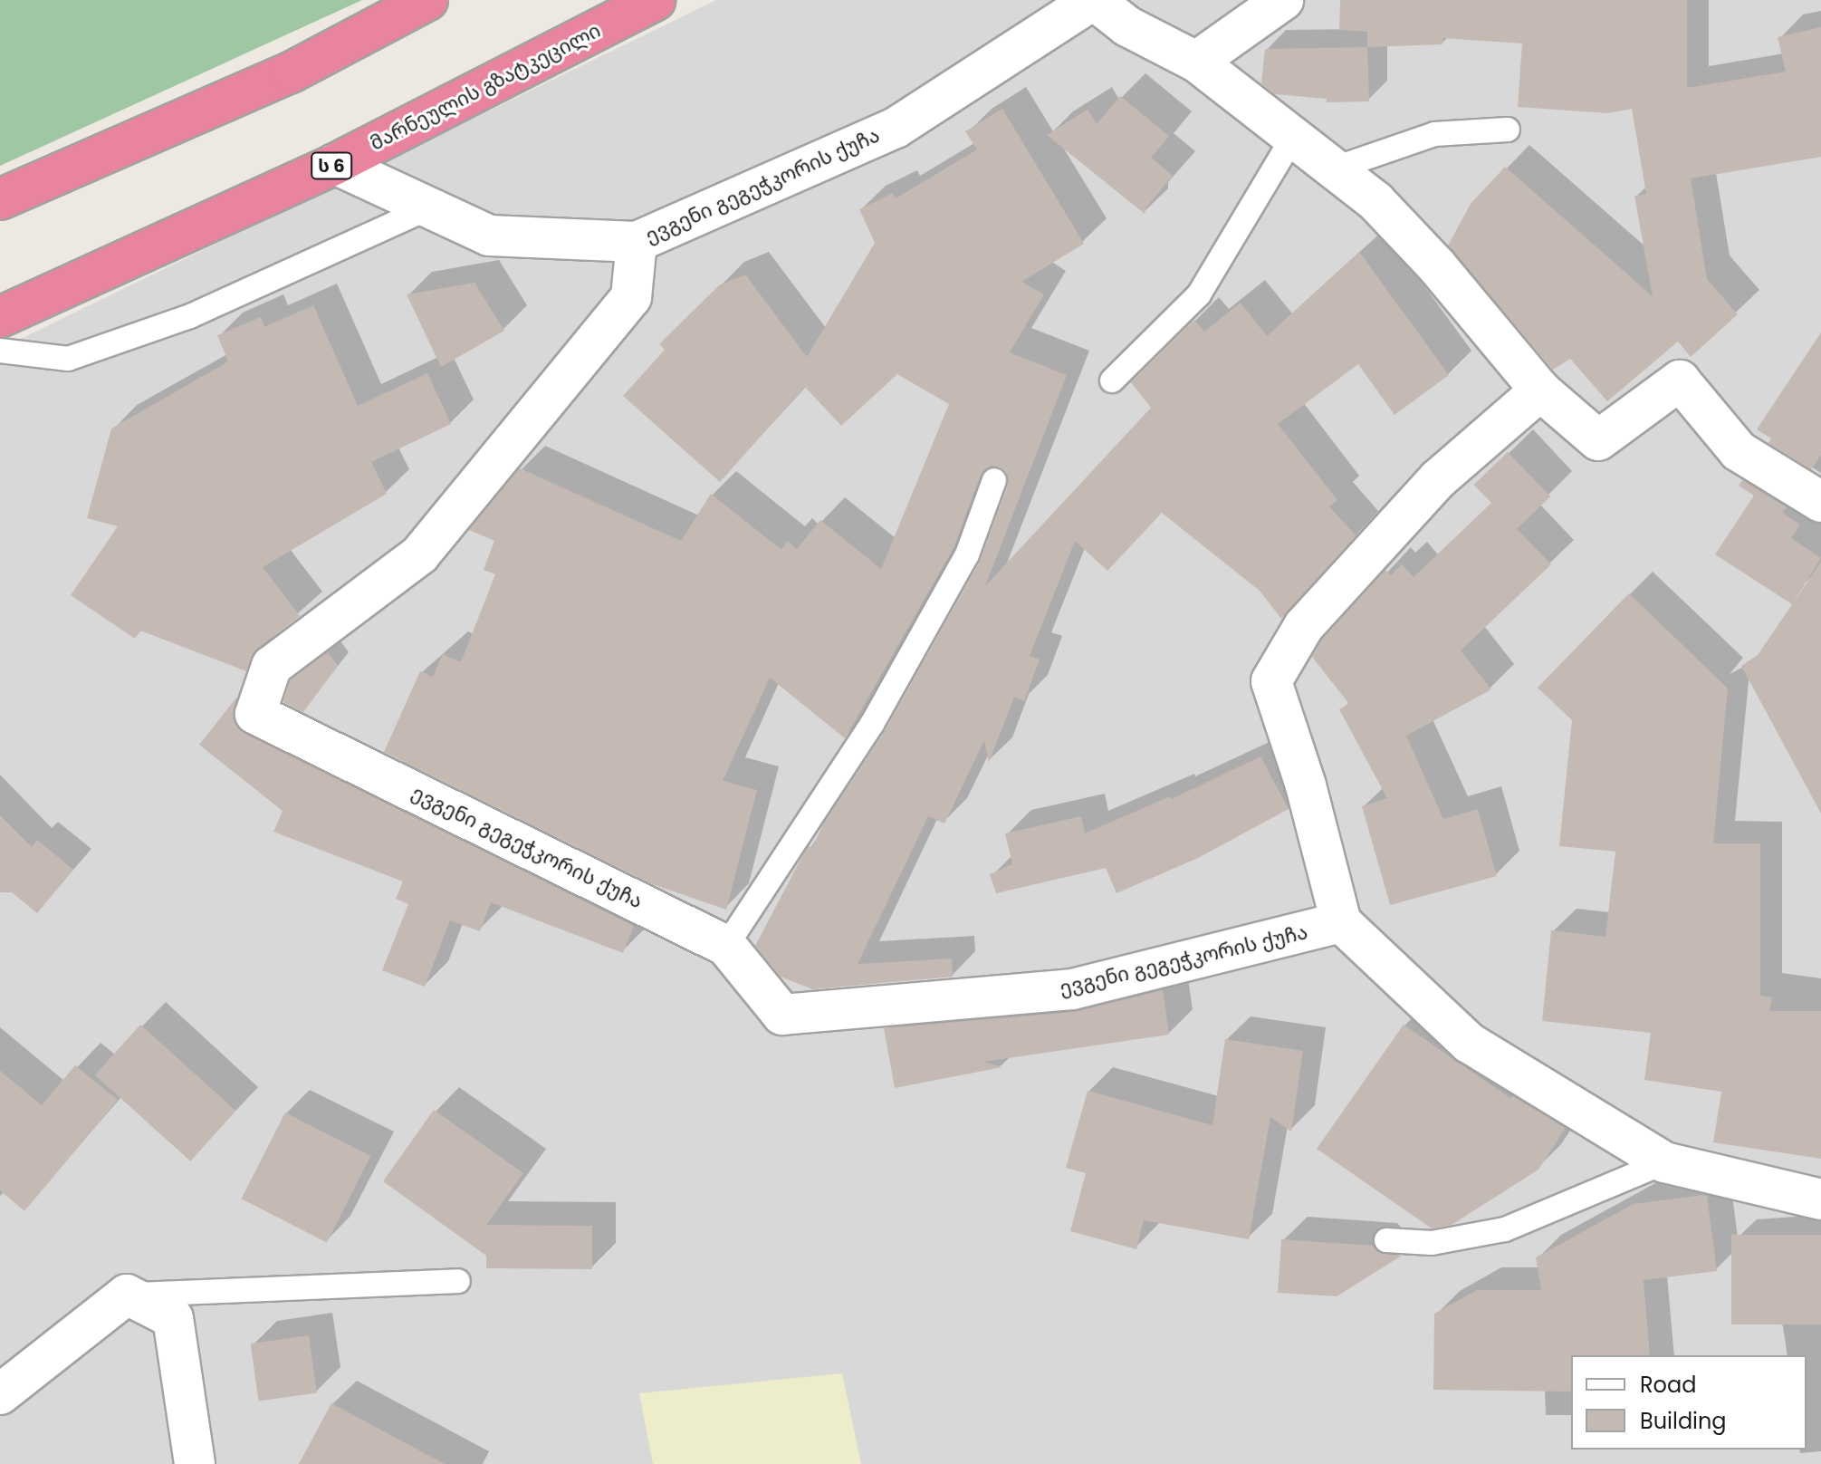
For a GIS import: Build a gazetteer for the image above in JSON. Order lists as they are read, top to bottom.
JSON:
{
  "streets": {
    "highway": ["მარნეულის გზატკეცილი", "ს 6"],
    "street": ["ევგენი გეგეჭკორის ქუჩა"]
  },
  "legend": ["Road", "Building"]
}
